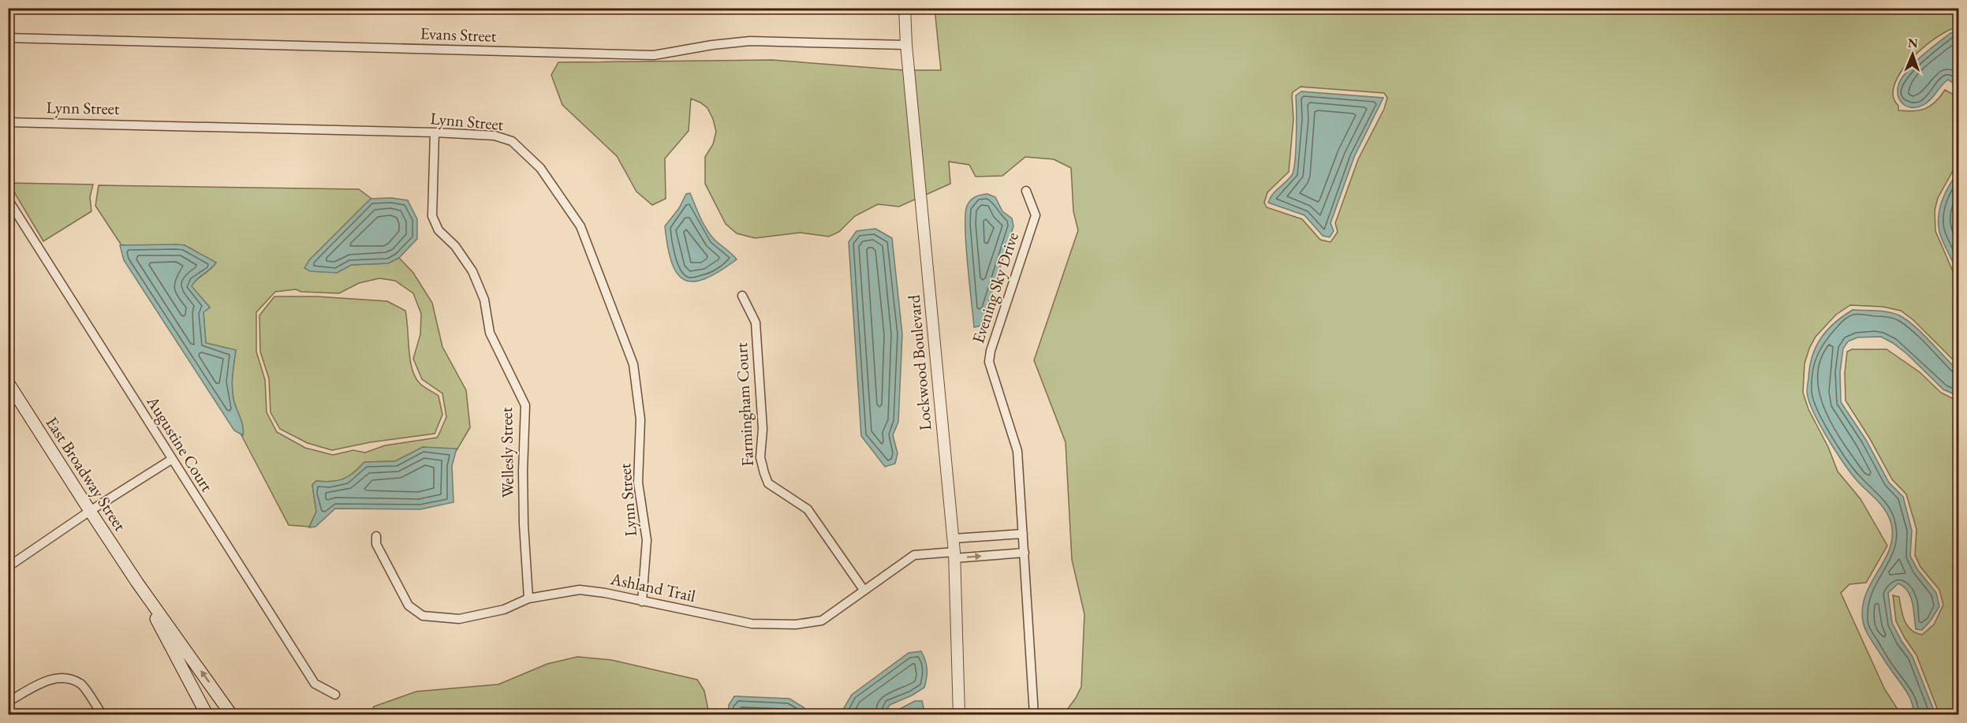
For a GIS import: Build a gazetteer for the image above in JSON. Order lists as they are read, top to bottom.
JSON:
{
  "streets": {
    "main road": ["East Broadway Street"],
    "street": [
      "Evans Street",
      "Lynn Street",
      "Evening Sky Drive",
      "Lockwood Boulevard",
      "Farmingham Court",
      "Augustine Court",
      "Wellesly Street",
      "Ashland Trail"
    ]
  },
  "crossings": [
    ["Evans Street", "Lockwood Boulevard"],
    ["Lynn Street", "Wellesly Street"],
    ["Lynn Street", "Ashland Trail"],
    ["Lockwood Boulevard", "Ashland Trail"],
    ["Farmingham Court", "Ashland Trail"],
    ["Wellesly Street", "Ashland Trail"]
  ],
  "north": "top"
}
